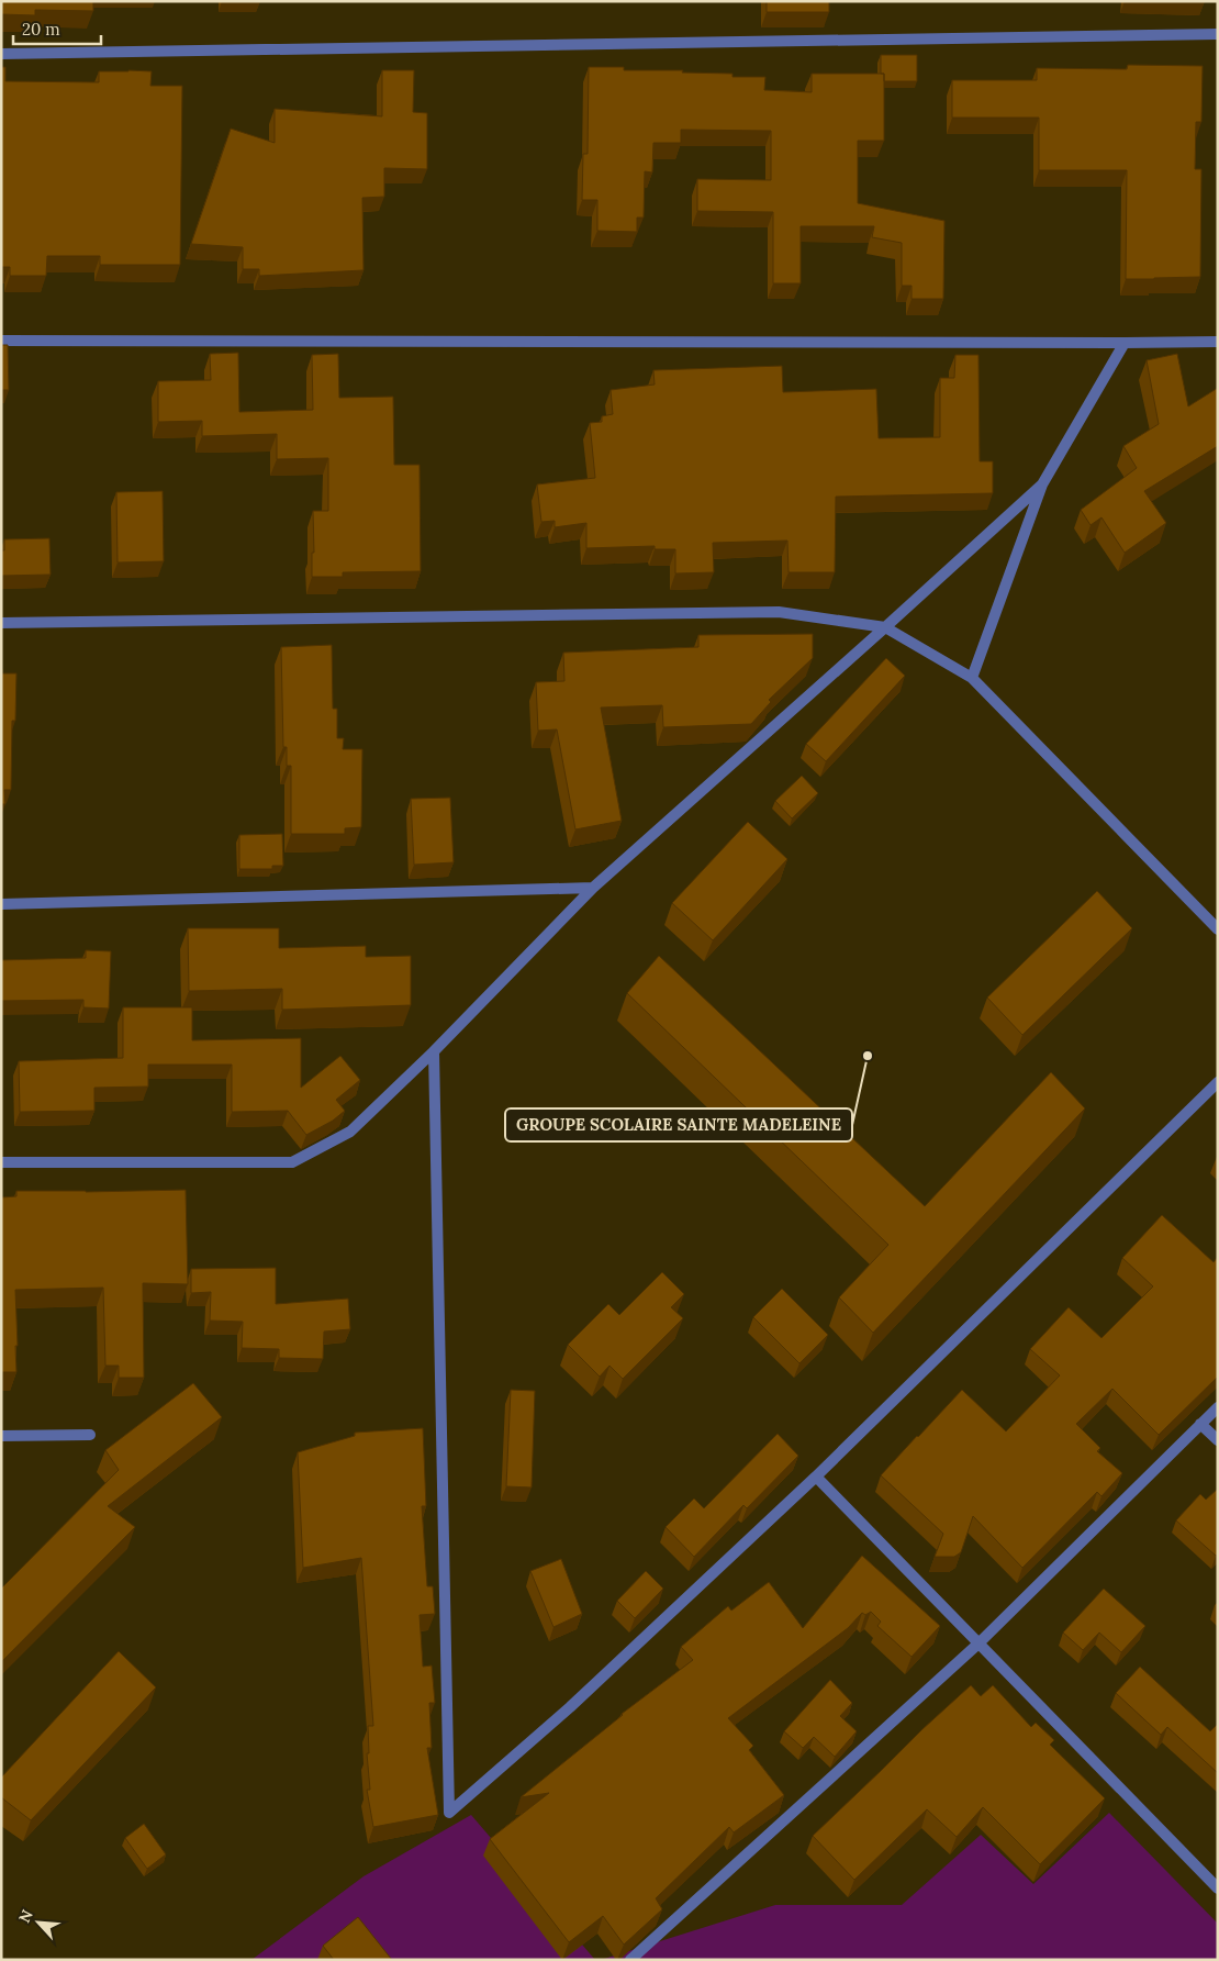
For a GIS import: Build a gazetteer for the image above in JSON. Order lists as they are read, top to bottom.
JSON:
{
  "places": ["GROUPE SCOLAIRE SAINTE MADELEINE"],
  "scale_bar": "20 m",
  "north": "top left"
}
